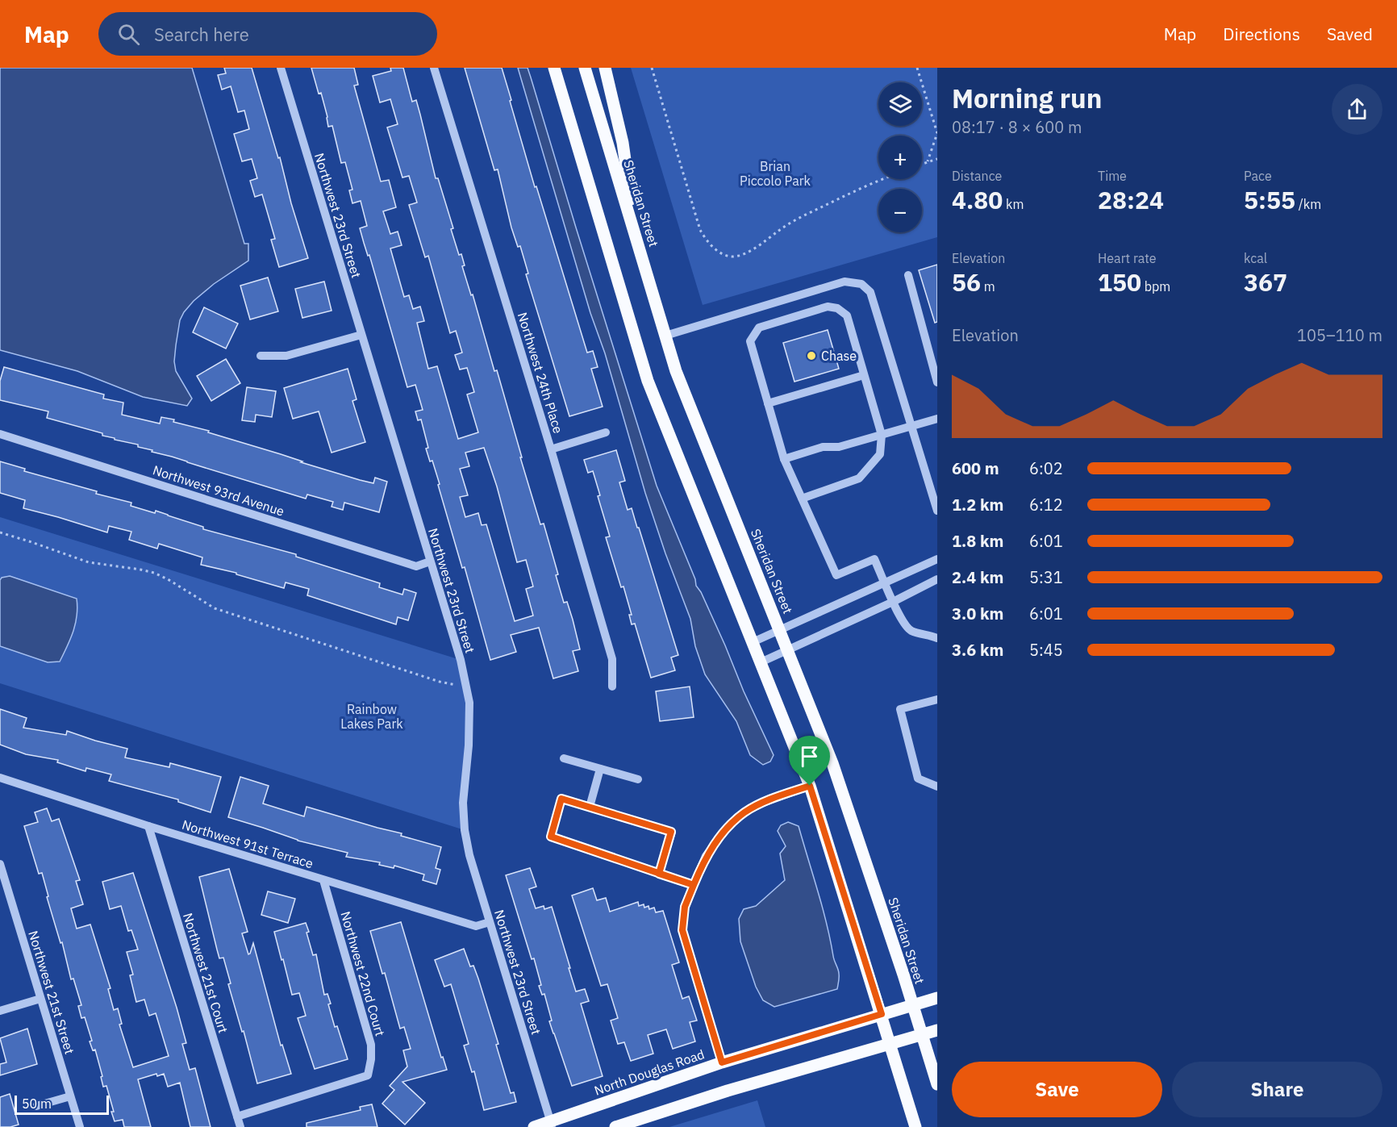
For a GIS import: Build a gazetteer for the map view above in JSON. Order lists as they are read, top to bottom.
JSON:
{
  "streets": {
    "main road": ["Sheridan Street", "North Douglas Road"],
    "street": [
      "Northwest 23rd Street",
      "Northwest 24th Place",
      "Northwest 93rd Avenue",
      "Northwest 91st Terrace",
      "Northwest 21st Court",
      "Northwest 22nd Court",
      "Northwest 21st Street"
    ]
  },
  "crossings": [
    ["Sheridan Street", "North Douglas Road"],
    ["Northwest 23rd Street", "Northwest 93rd Avenue"],
    ["Northwest 23rd Street", "Northwest 91st Terrace"],
    ["Northwest 23rd Street", "North Douglas Road"],
    ["Northwest 91st Terrace", "Northwest 21st Court"],
    ["Northwest 91st Terrace", "Northwest 22nd Court"],
    ["Northwest 21st Court", "Northwest 22nd Court"]
  ],
  "parks": ["Brian Piccolo Park", "Rainbow Lakes Park"],
  "places": ["Chase"],
  "scale_bar": "50 m",
  "page": {
    "header": "Map",
    "search": "Search here",
    "nav": ["Map", "Directions", "Saved"],
    "heading": ["Morning run", "08:17 · 8 × 600 m"],
    "map_buttons": ["+", "−"],
    "stats": [
      ["Distance", "4.80 km"],
      ["Time", "28:24"],
      ["Pace", "5:55 /km"],
      ["Elevation", "56 m"],
      ["Heart rate", "150 bpm"],
      ["kcal", "367"]
    ],
    "chart": ["Elevation", "105–110 m"],
    "list": [
      {
        "name": "600 m",
        "note": "6:02"
      },
      {
        "name": "1.2 km",
        "note": "6:12"
      },
      {
        "name": "1.8 km",
        "note": "6:01"
      },
      {
        "name": "2.4 km",
        "note": "5:31"
      },
      {
        "name": "3.0 km",
        "note": "6:01"
      },
      {
        "name": "3.6 km",
        "note": "5:45"
      }
    ],
    "buttons": ["Save", "Share"],
    "scale": "50 m"
  }
}
